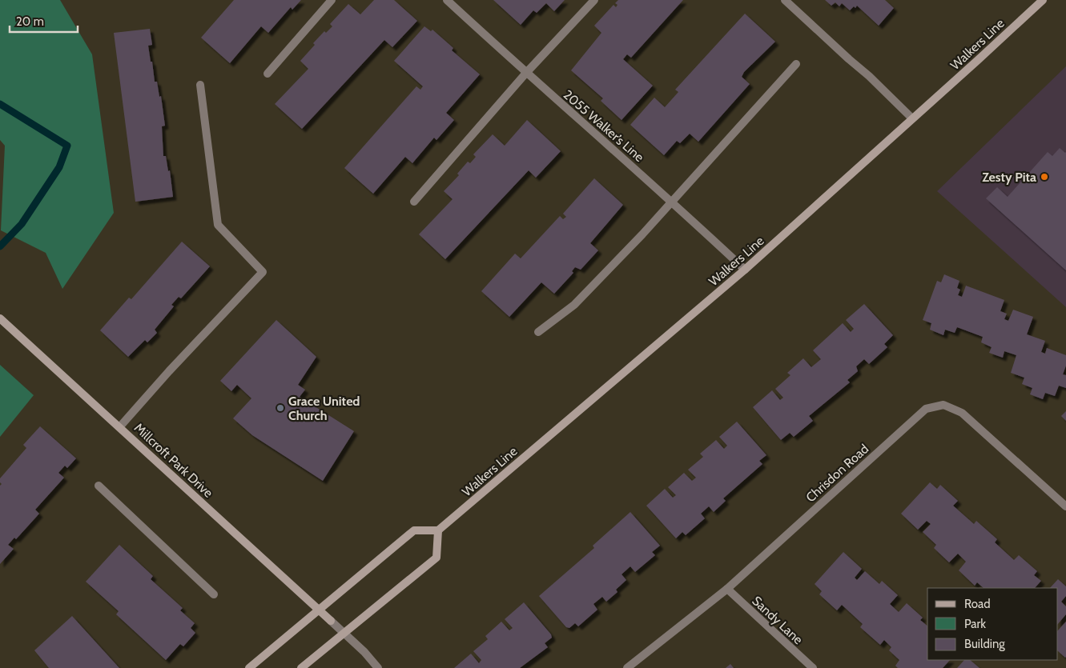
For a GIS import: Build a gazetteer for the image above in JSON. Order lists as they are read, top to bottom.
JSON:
{
  "streets": {
    "main road": ["Walkers Line", "Millcroft Park Drive"],
    "street": ["2055 Walker’s Line", "Chrisdon Road", "Sandy Lane"]
  },
  "crossings": [
    ["Walkers Line", "2055 Walker’s Line"],
    ["Chrisdon Road", "Sandy Lane"]
  ],
  "places": ["Zesty Pita", "Grace United Church"],
  "legend": ["Road", "Park", "Building"],
  "scale_bar": "20 m"
}
